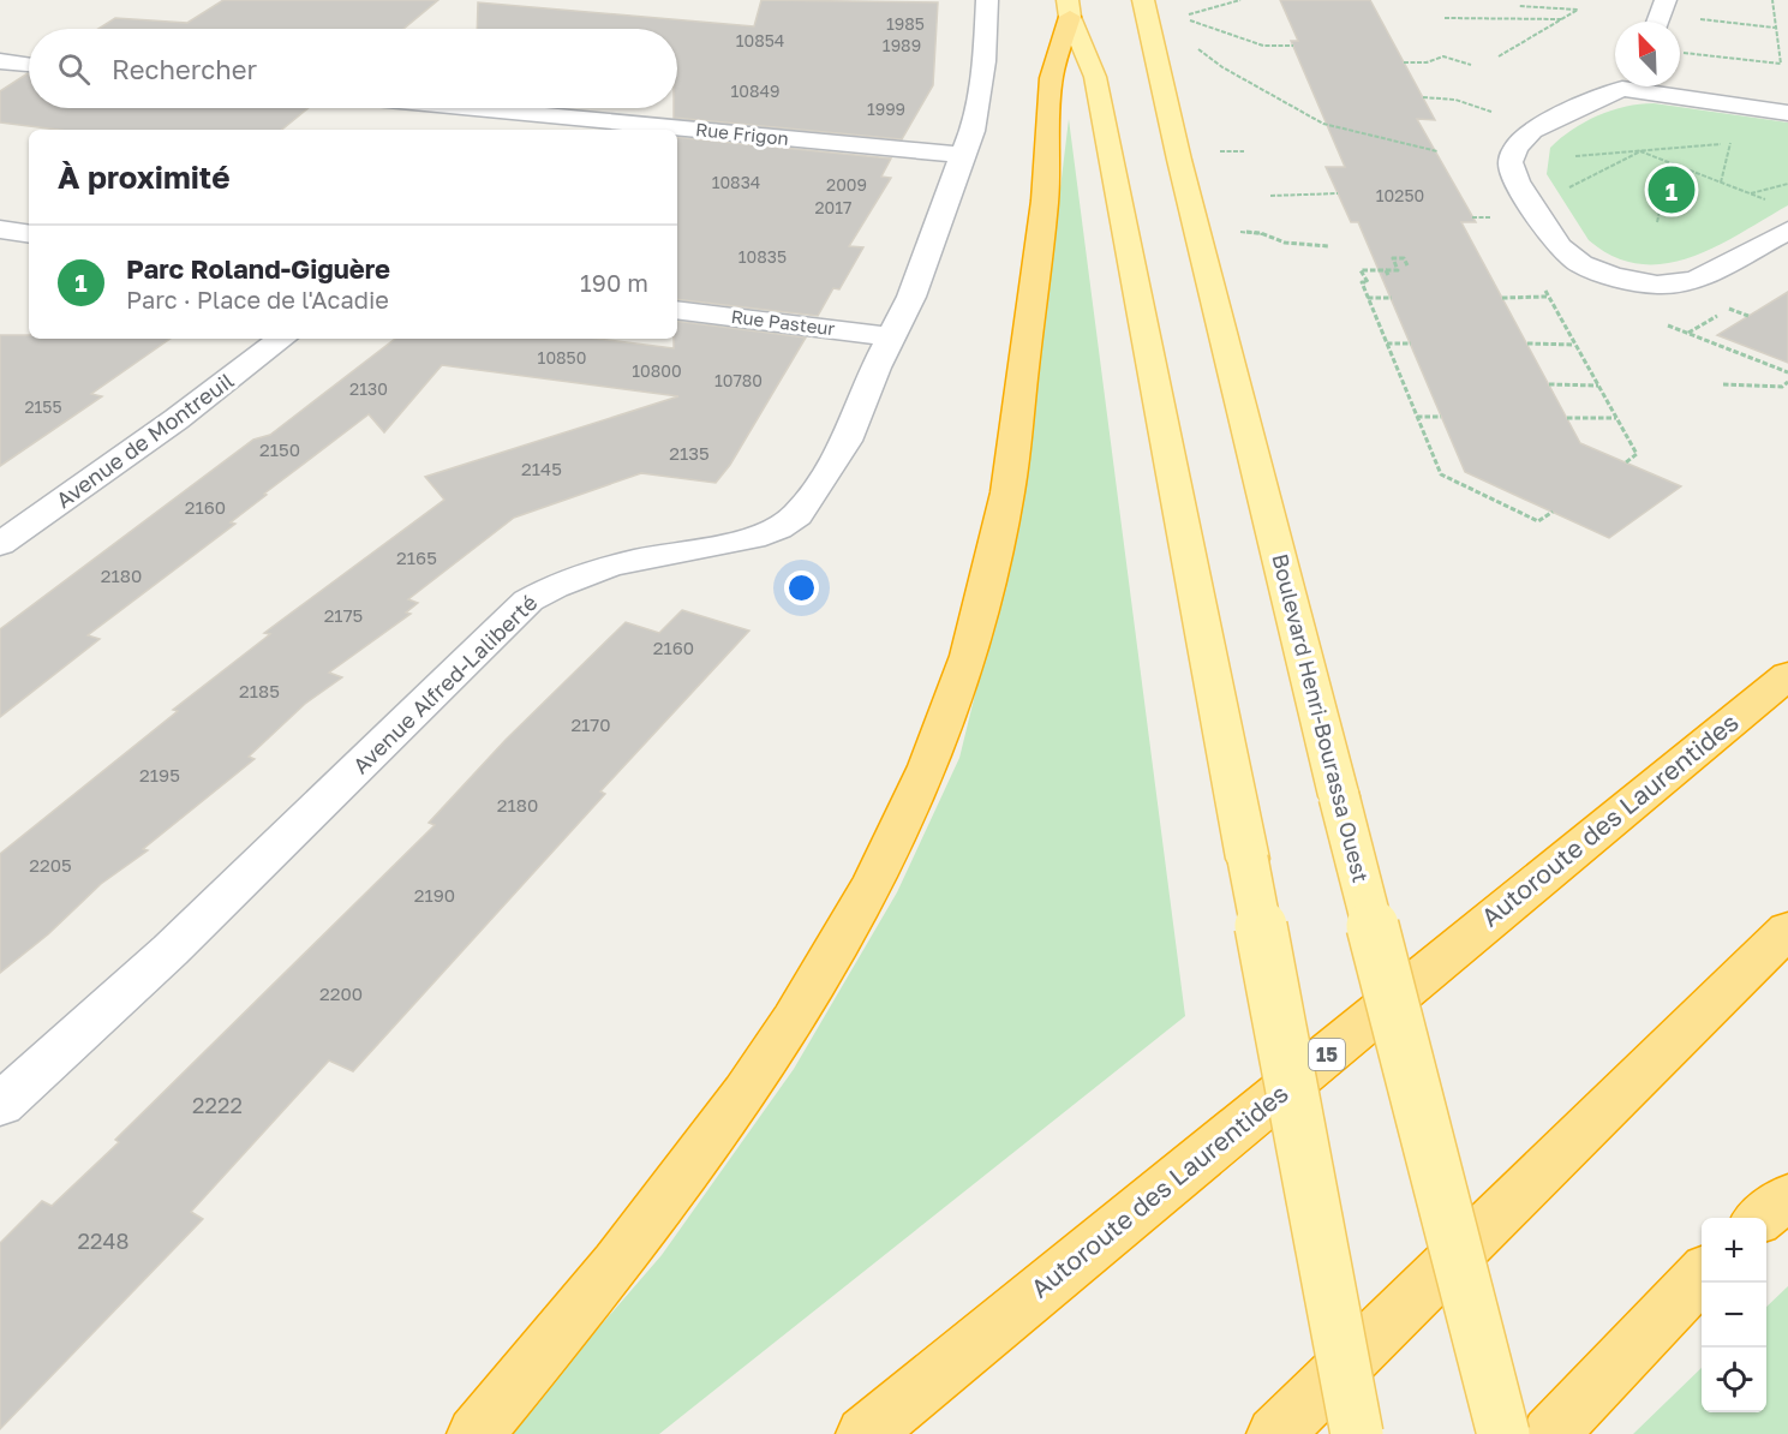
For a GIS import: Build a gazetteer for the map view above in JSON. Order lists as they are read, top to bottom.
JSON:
{
  "streets": {
    "highway": ["Autoroute des Laurentides", "15"],
    "main road": ["Boulevard Henri-Bourassa Ouest"],
    "street": [
      "Rue Frigon",
      "Rue Pasteur",
      "Avenue de Montreuil",
      "Avenue Alfred-Laliberté"
    ]
  },
  "crossings": [
    ["Rue Frigon", "Avenue Alfred-Laliberté"],
    ["Rue Pasteur", "Avenue Alfred-Laliberté"]
  ],
  "house_numbers": [
    "1985",
    "10854",
    "1989",
    "10849",
    "1999",
    "10834",
    "2009",
    "10250",
    "2017",
    "10835",
    "10850",
    "10800",
    "10780",
    "2130",
    "2155",
    "2150",
    "2135",
    "2145",
    "2160",
    "2165",
    "2180",
    "2175",
    "2160",
    "2185",
    "2170",
    "2195",
    "2180",
    "2205",
    "2190",
    "2200",
    "2222",
    "2248"
  ],
  "north": "top left",
  "page": {
    "search": "Rechercher",
    "heading": "À proximité",
    "pins": "1",
    "list": [
      {
        "mark": "1",
        "name": "Parc Roland-Giguère",
        "note": "Parc · Place de l'Acadie",
        "value": "190 m"
      }
    ],
    "map_buttons": ["+", "−"]
  }
}
